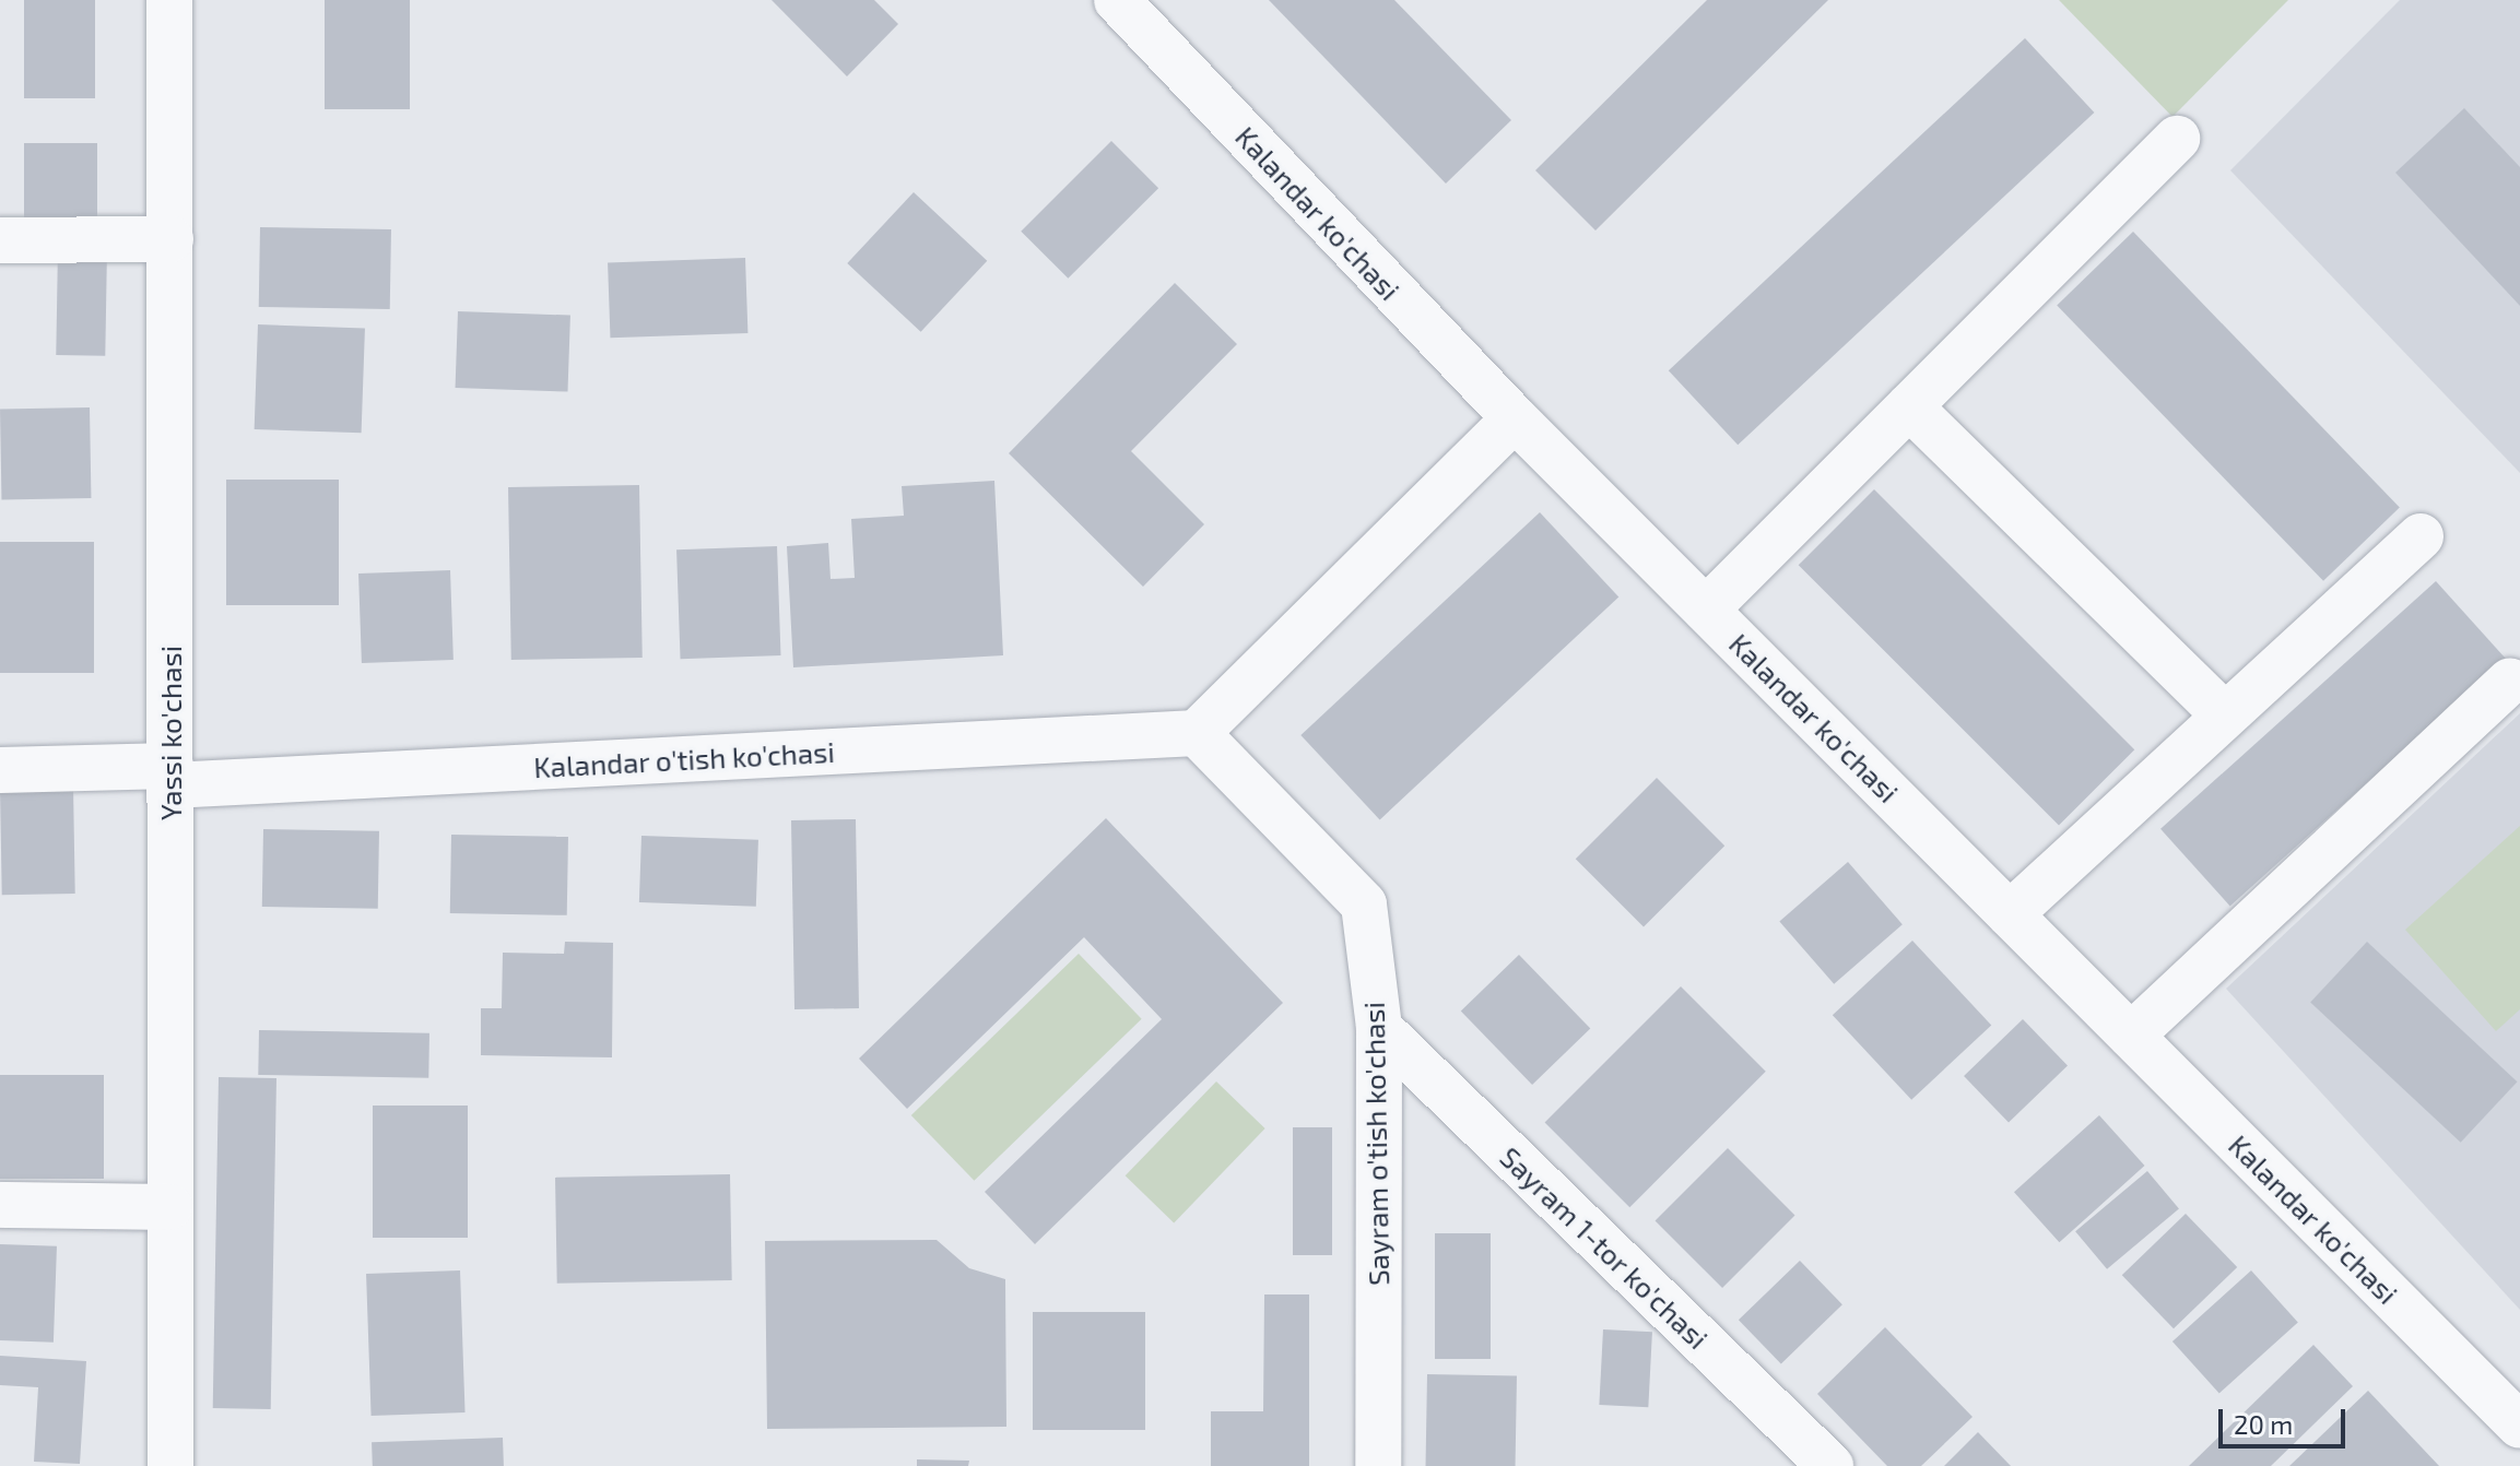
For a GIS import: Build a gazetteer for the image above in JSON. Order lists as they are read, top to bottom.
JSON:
{
  "streets": {
    "street": [
      "Kalandar ko'chasi",
      "Yassi ko'chasi",
      "Kalandar o'tish ko'chasi",
      "Sayram o'tish ko'chasi",
      "Sayram 1-tor ko'chasi"
    ]
  },
  "crossings": [
    ["Yassi ko'chasi", "Kalandar o'tish ko'chasi"],
    ["Kalandar o'tish ko'chasi", "Sayram o'tish ko'chasi"],
    ["Sayram o'tish ko'chasi", "Sayram 1-tor ko'chasi"]
  ],
  "scale_bar": "20 m"
}
